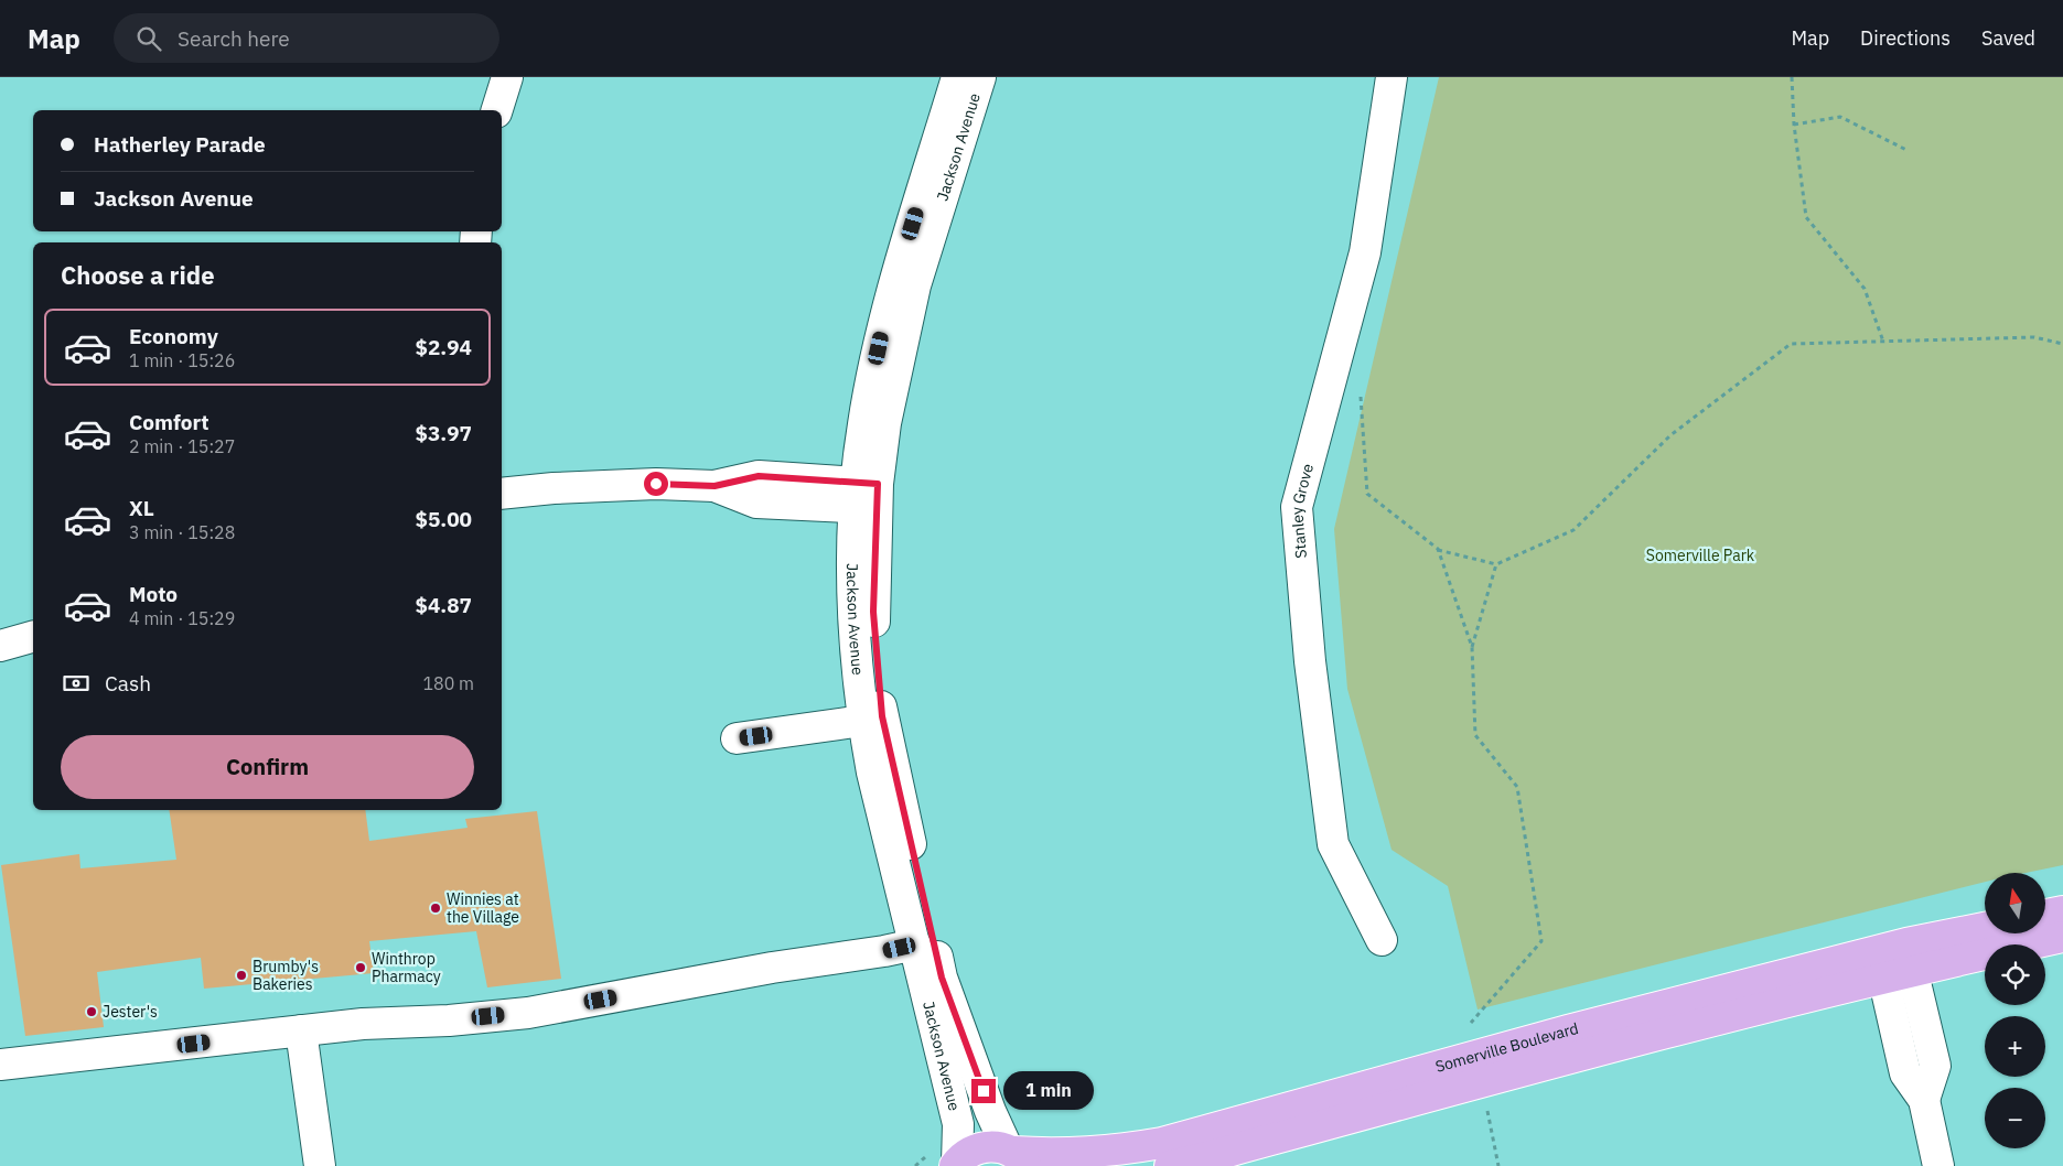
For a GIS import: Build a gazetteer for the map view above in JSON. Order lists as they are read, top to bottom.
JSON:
{
  "streets": {
    "main road": ["Somerville Boulevard"],
    "street": ["Jackson Avenue", "Stanley Grove"]
  },
  "crossings": [
    ["Jackson Avenue", "Somerville Boulevard"]
  ],
  "parks": ["Somerville Park"],
  "places": [
    "Winnies at the Village",
    "Winthrop Pharmacy",
    "Brumby's Bakeries",
    "Jester's"
  ],
  "north": "top",
  "page": {
    "header": "Map",
    "search": "Search here",
    "nav": ["Map", "Directions", "Saved"],
    "banner": ["Hatherley Parade", "Jackson Avenue"],
    "heading": "Choose a ride",
    "list": [
      {
        "name": "Economy",
        "note": "1 min · 15:26",
        "value": "$2.94"
      },
      {
        "name": "Comfort",
        "note": "2 min · 15:27",
        "value": "$3.97"
      },
      {
        "name": "XL",
        "note": "3 min · 15:28",
        "value": "$5.00"
      },
      {
        "name": "Moto",
        "note": "4 min · 15:29",
        "value": "$4.87"
      }
    ],
    "pay": ["Cash", "180 m"],
    "buttons": "Confirm",
    "map_buttons": ["+", "−"],
    "bubble": "1 min"
  }
}
